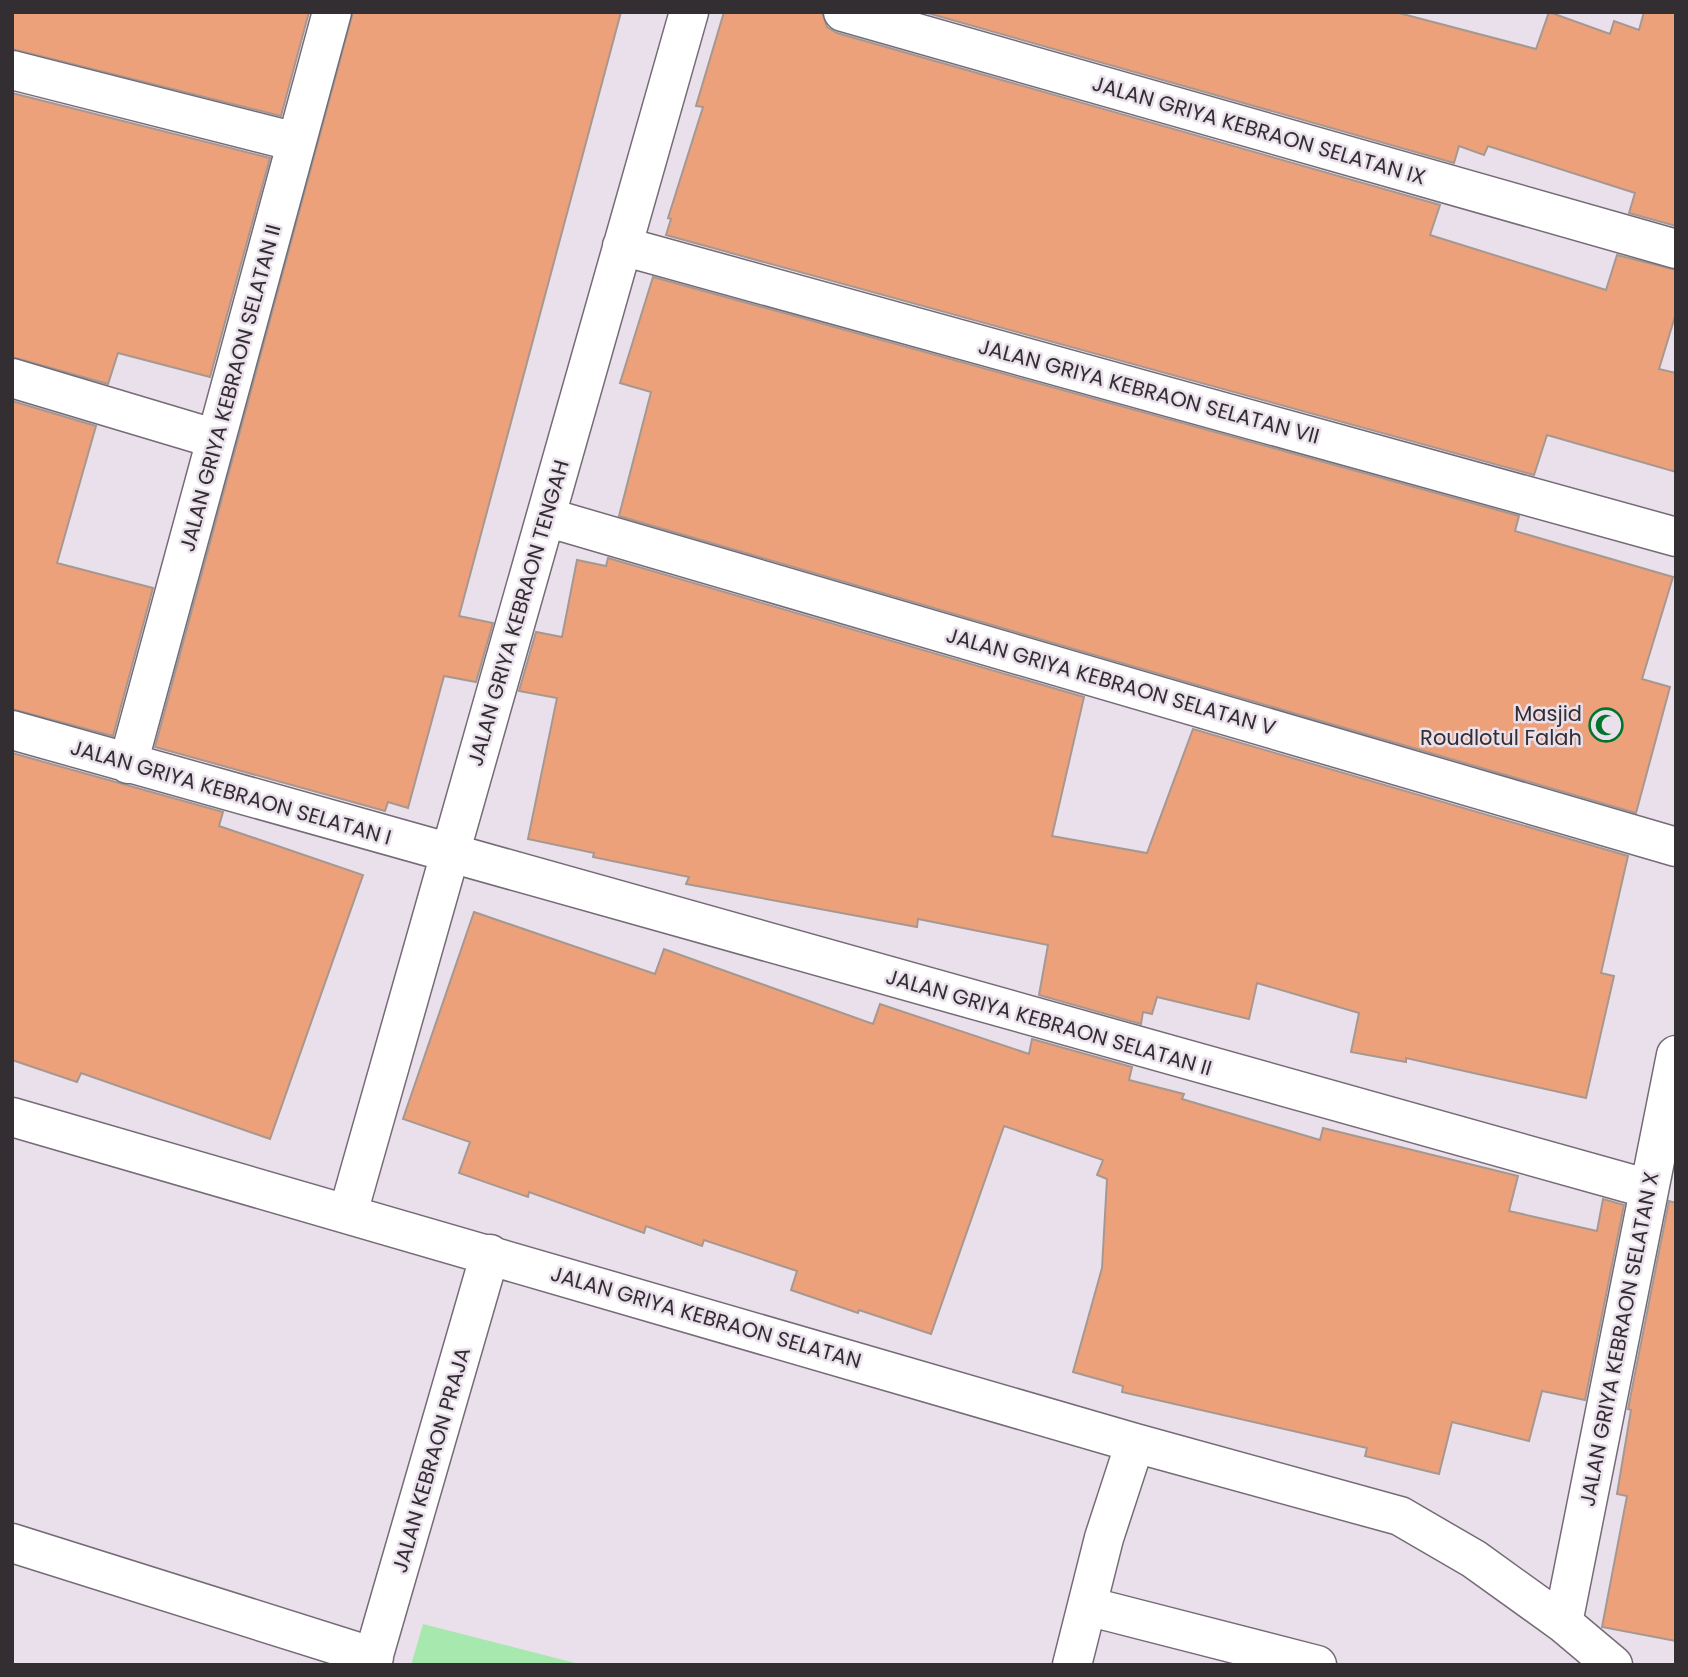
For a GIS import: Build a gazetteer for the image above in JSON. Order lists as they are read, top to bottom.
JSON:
{
  "streets": {
    "street": [
      "JALAN GRIYA KEBRAON SELATAN IX",
      "JALAN GRIYA KEBRAON SELATAN II",
      "JALAN GRIYA KEBRAON SELATAN VII",
      "JALAN GRIYA KEBRAON TENGAH",
      "JALAN GRIYA KEBRAON SELATAN V",
      "JALAN GRIYA KEBRAON SELATAN I",
      "JALAN GRIYA KEBRAON SELATAN",
      "JALAN GRIYA KEBRAON SELATAN X",
      "JALAN KEBRAON PRAJA"
    ]
  },
  "crossings": [
    ["JALAN GRIYA KEBRAON SELATAN II", "JALAN GRIYA KEBRAON TENGAH"],
    ["JALAN GRIYA KEBRAON SELATAN II", "JALAN GRIYA KEBRAON SELATAN I"],
    ["JALAN GRIYA KEBRAON SELATAN II", "JALAN GRIYA KEBRAON SELATAN X"],
    ["JALAN GRIYA KEBRAON SELATAN VII", "JALAN GRIYA KEBRAON TENGAH"],
    ["JALAN GRIYA KEBRAON TENGAH", "JALAN GRIYA KEBRAON SELATAN V"],
    ["JALAN GRIYA KEBRAON TENGAH", "JALAN GRIYA KEBRAON SELATAN I"],
    ["JALAN GRIYA KEBRAON TENGAH", "JALAN GRIYA KEBRAON SELATAN"],
    ["JALAN GRIYA KEBRAON SELATAN", "JALAN GRIYA KEBRAON SELATAN X"],
    ["JALAN GRIYA KEBRAON SELATAN", "JALAN KEBRAON PRAJA"]
  ],
  "places": {
    "mosque": ["Masjid Roudlotul Falah"]
  }
}
